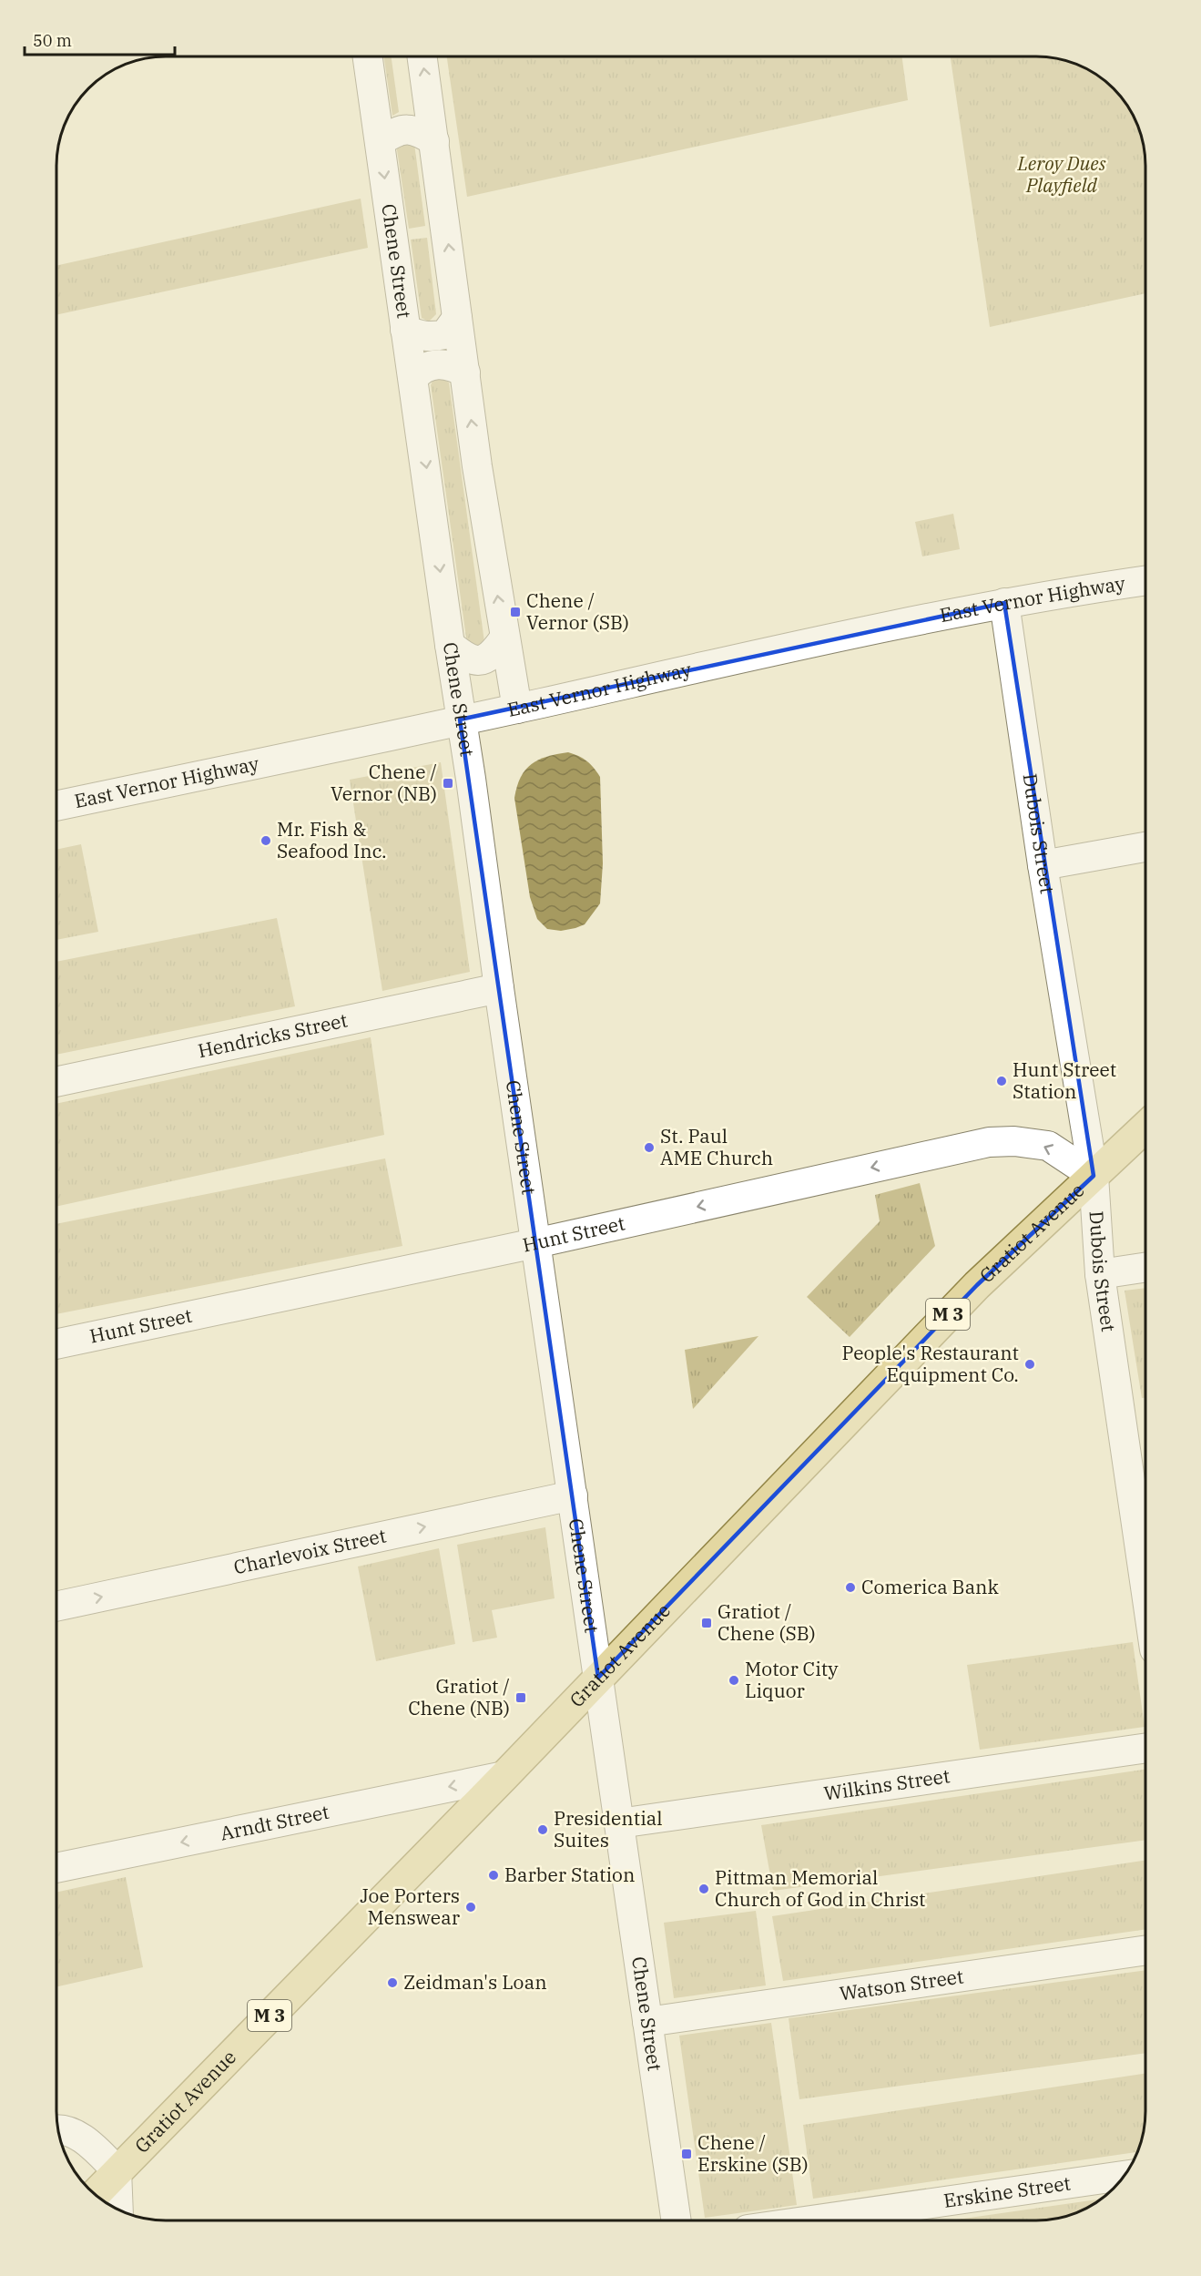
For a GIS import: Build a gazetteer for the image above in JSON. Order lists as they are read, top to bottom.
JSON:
{
  "streets": {
    "main road": ["Gratiot Avenue", "M 3"],
    "street": [
      "Chene Street",
      "East Vernor Highway",
      "Dubois Street",
      "Hendricks Street",
      "Hunt Street",
      "Charlevoix Street",
      "Wilkins Street",
      "Arndt Street",
      "Watson Street",
      "Erskine Street"
    ]
  },
  "crossings": [
    ["Chene Street", "East Vernor Highway"],
    ["Chene Street", "Hendricks Street"],
    ["Chene Street", "Gratiot Avenue"],
    ["Chene Street", "Hunt Street"],
    ["Chene Street", "Charlevoix Street"],
    ["Chene Street", "Wilkins Street"],
    ["Chene Street", "Watson Street"],
    ["East Vernor Highway", "Dubois Street"],
    ["Dubois Street", "Gratiot Avenue"],
    ["Dubois Street", "Hunt Street"],
    ["Gratiot Avenue", "Hunt Street"],
    ["Gratiot Avenue", "Arndt Street"]
  ],
  "one_way": ["Hunt Street", "Charlevoix Street", "Arndt Street"],
  "parks": ["Leroy Dues Playfield"],
  "places": {
    "transit": [
      "Chene / Vernor (SB)",
      "Chene / Vernor (NB)",
      "Gratiot / Chene (SB)",
      "Gratiot / Chene (NB)",
      "Chene / Erskine (SB)"
    ],
    "other": [
      "Mr. Fish & Seafood Inc.",
      "Hunt Street Station",
      "St. Paul AME Church",
      "People's Restaurant Equipment Co.",
      "Comerica Bank",
      "Motor City Liquor",
      "Presidential Suites",
      "Barber Station",
      "Pittman Memorial Church of God in Christ",
      "Joe Porters Menswear",
      "Zeidman's Loan"
    ]
  },
  "scale_bar": "50 m"
}
